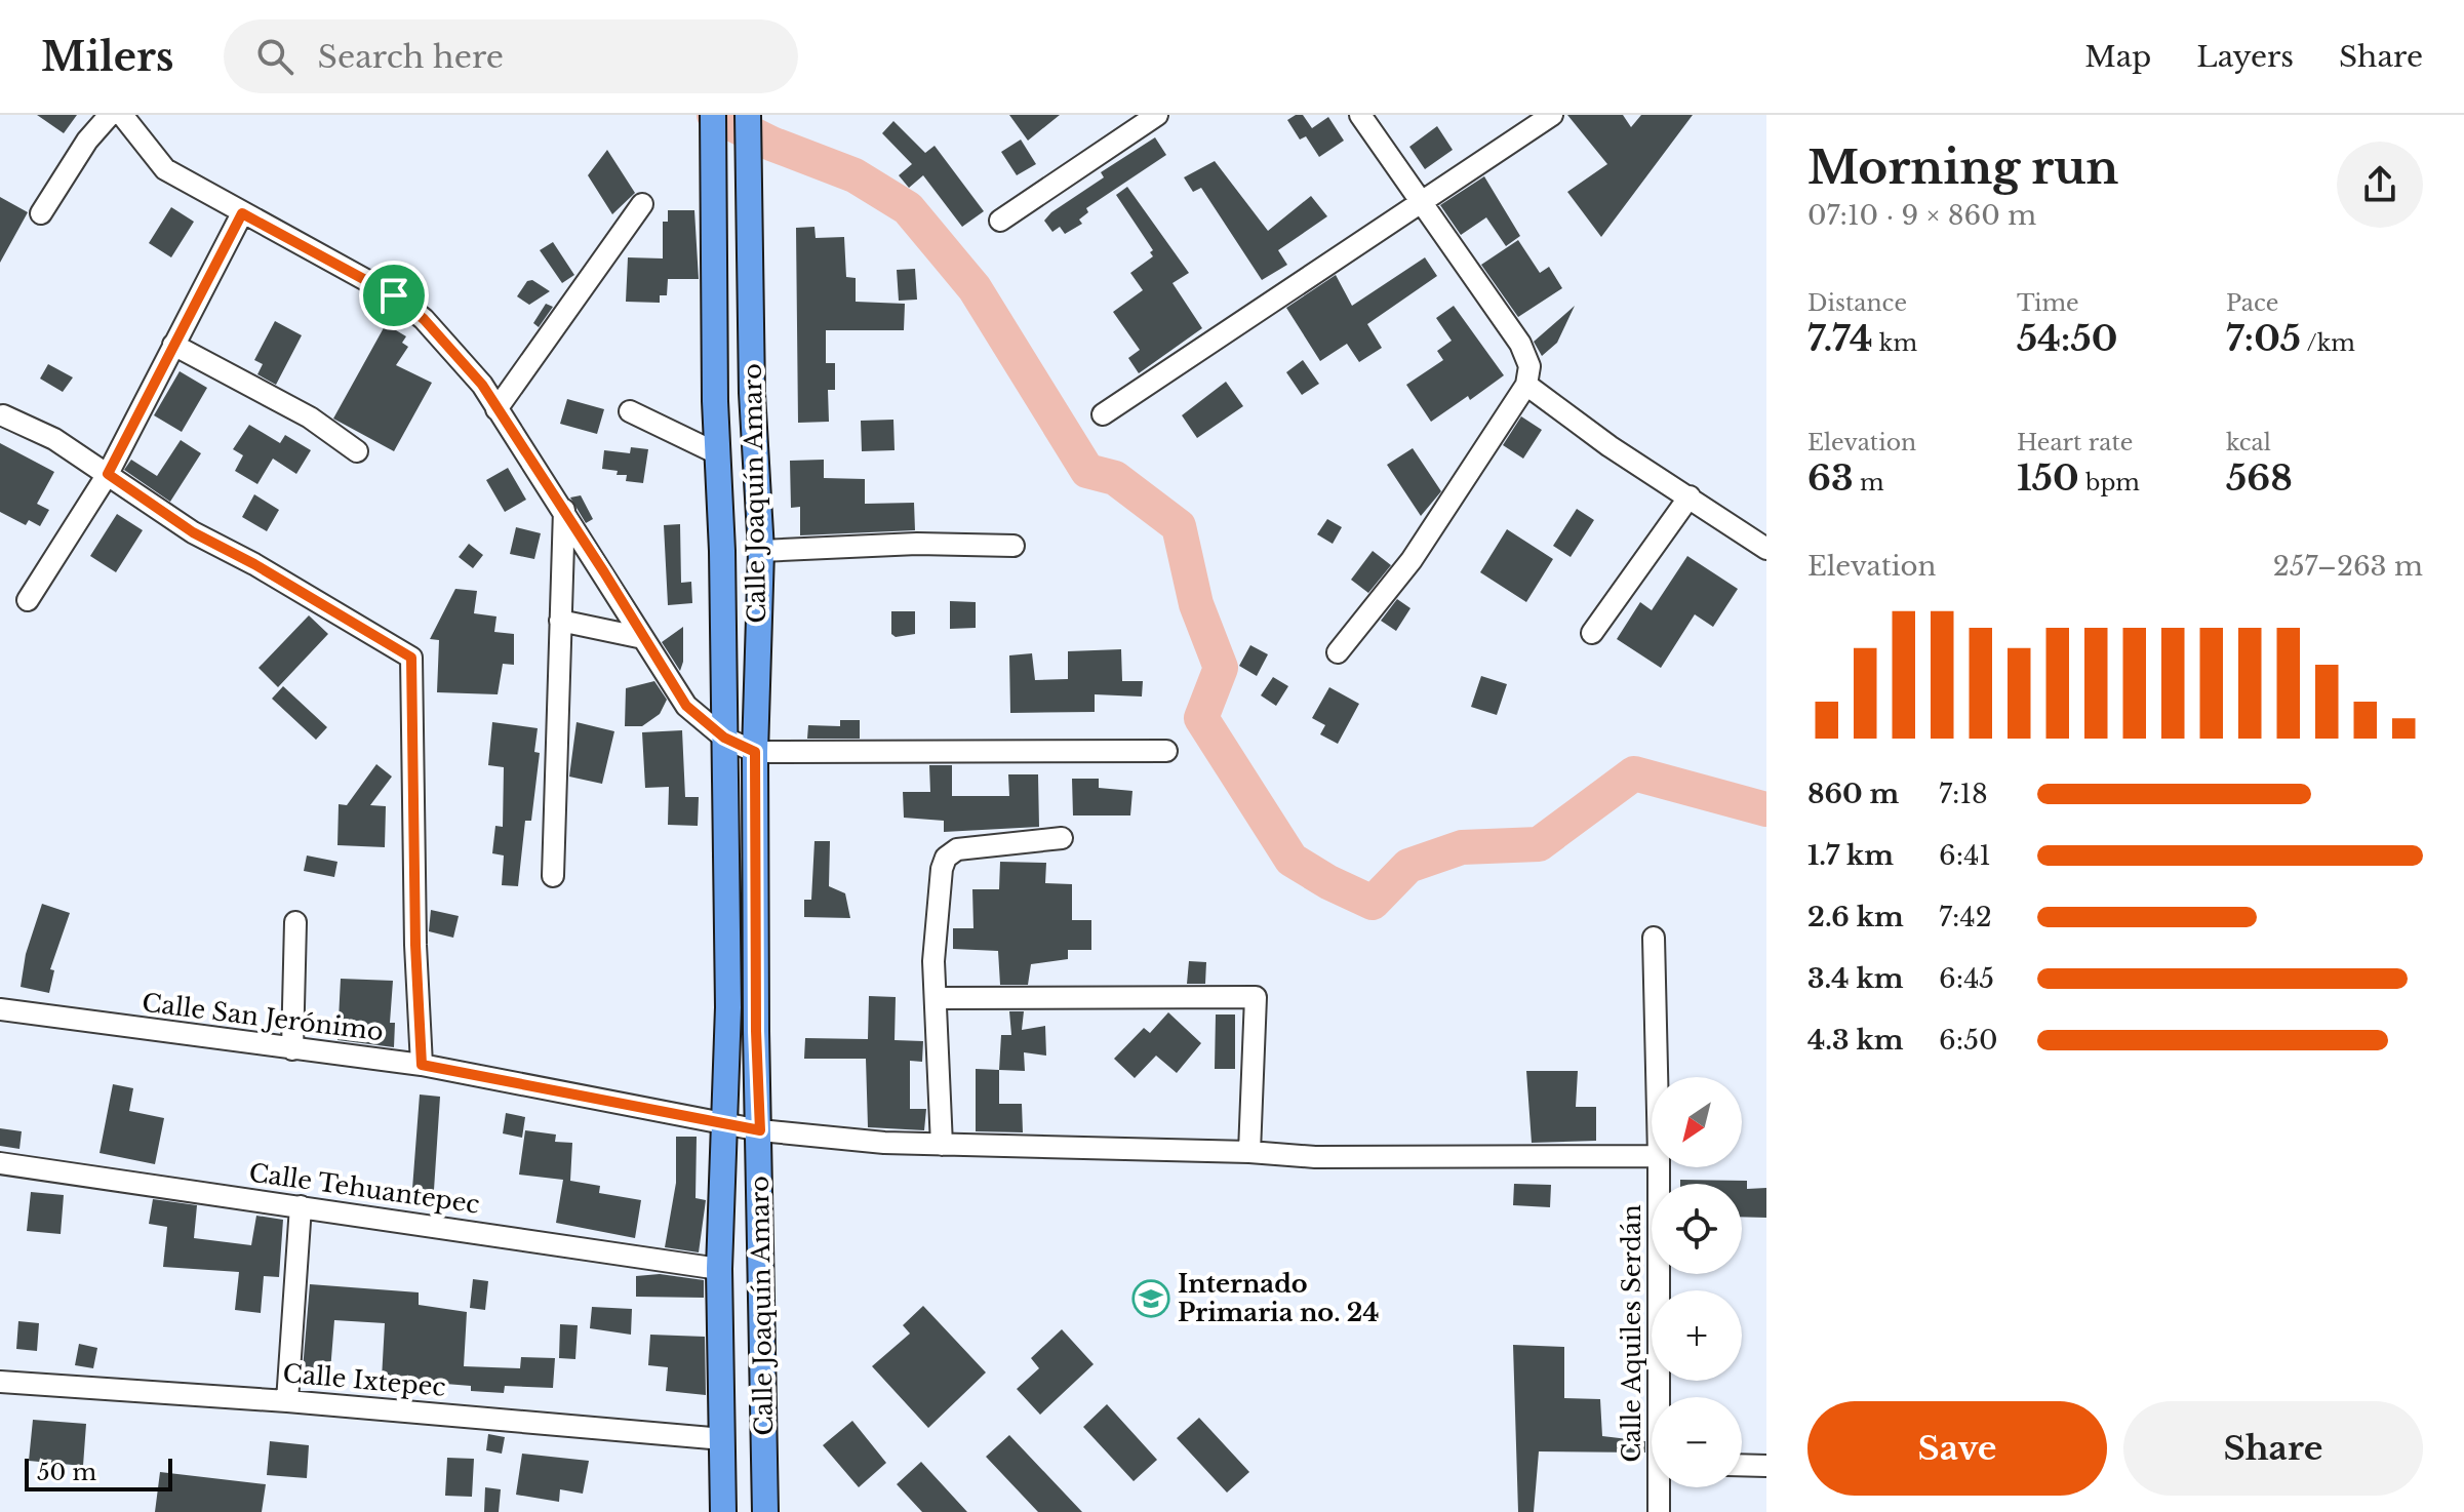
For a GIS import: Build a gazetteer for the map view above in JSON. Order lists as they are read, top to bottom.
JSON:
{
  "streets": {
    "main road": ["Calle Joaquín Amaro"],
    "street": [
      "Calle San Jerónimo",
      "Calle Tehuantepec",
      "Calle Aquiles Serdán",
      "Calle Ixtepec"
    ]
  },
  "crossings": [
    ["Calle Joaquín Amaro", "Calle San Jerónimo"],
    ["Calle Joaquín Amaro", "Calle Tehuantepec"],
    ["Calle Joaquín Amaro", "Calle Ixtepec"]
  ],
  "places": {
    "school or university": ["Internado Primaria no. 24"]
  },
  "scale_bar": "50 m",
  "north": "bottom left",
  "page": {
    "header": "Milers",
    "search": "Search here",
    "nav": ["Map", "Layers", "Share"],
    "heading": ["Morning run", "07:10 · 9 × 860 m"],
    "stats": [
      ["Distance", "7.74 km"],
      ["Time", "54:50"],
      ["Pace", "7:05 /km"],
      ["Elevation", "63 m"],
      ["Heart rate", "150 bpm"],
      ["kcal", "568"]
    ],
    "chart": ["Elevation", "257–263 m"],
    "list": [
      {
        "name": "860 m",
        "note": "7:18"
      },
      {
        "name": "1.7 km",
        "note": "6:41"
      },
      {
        "name": "2.6 km",
        "note": "7:42"
      },
      {
        "name": "3.4 km",
        "note": "6:45"
      },
      {
        "name": "4.3 km",
        "note": "6:50"
      }
    ],
    "map_buttons": ["+", "−"],
    "buttons": ["Save", "Share"],
    "scale": "50 m"
  }
}
